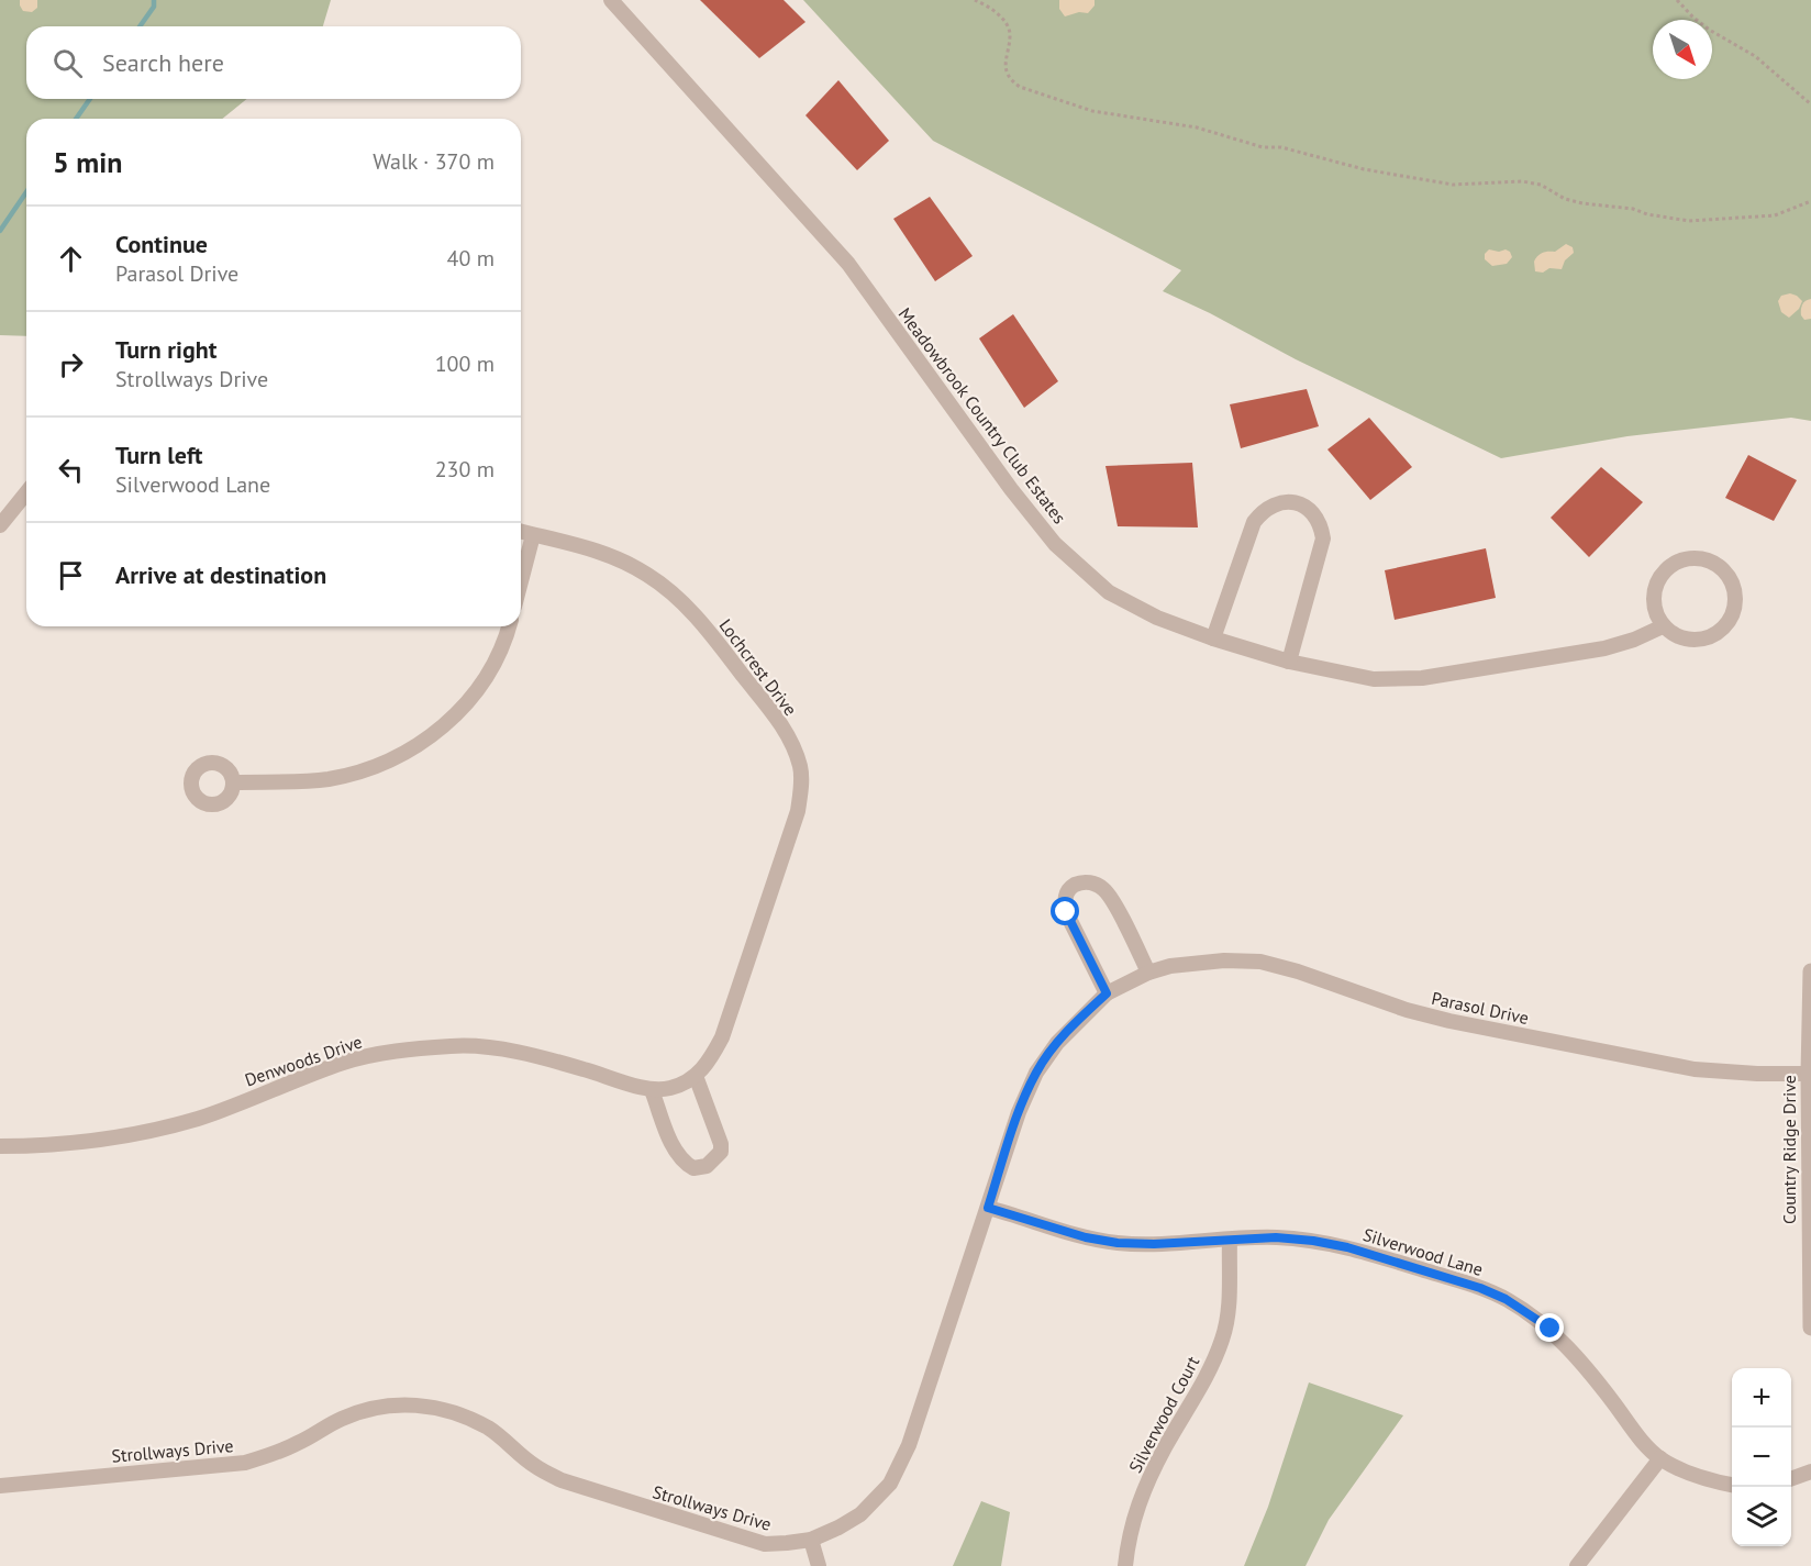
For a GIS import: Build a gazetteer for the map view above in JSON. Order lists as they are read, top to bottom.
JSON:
{
  "streets": {
    "street": [
      "Meadowbrook Country Club Estates",
      "Lochcrest Drive",
      "Parasol Drive",
      "Denwoods Drive",
      "Country Ridge Drive",
      "Silverwood Lane",
      "Silverwood Court",
      "Strollways Drive"
    ]
  },
  "crossings": [
    ["Parasol Drive", "Country Ridge Drive"],
    ["Parasol Drive", "Strollways Drive"],
    ["Silverwood Lane", "Silverwood Court"],
    ["Silverwood Lane", "Strollways Drive"]
  ],
  "north": "bottom right",
  "page": {
    "search": "Search here",
    "heading": ["5 min", "Walk · 370 m"],
    "list": [
      ["Continue", "Parasol Drive", "40 m"],
      ["Turn right", "Strollways Drive", "100 m"],
      ["Turn left", "Silverwood Lane", "230 m"],
      "Arrive at destination"
    ],
    "map_buttons": ["+", "−"]
  }
}
